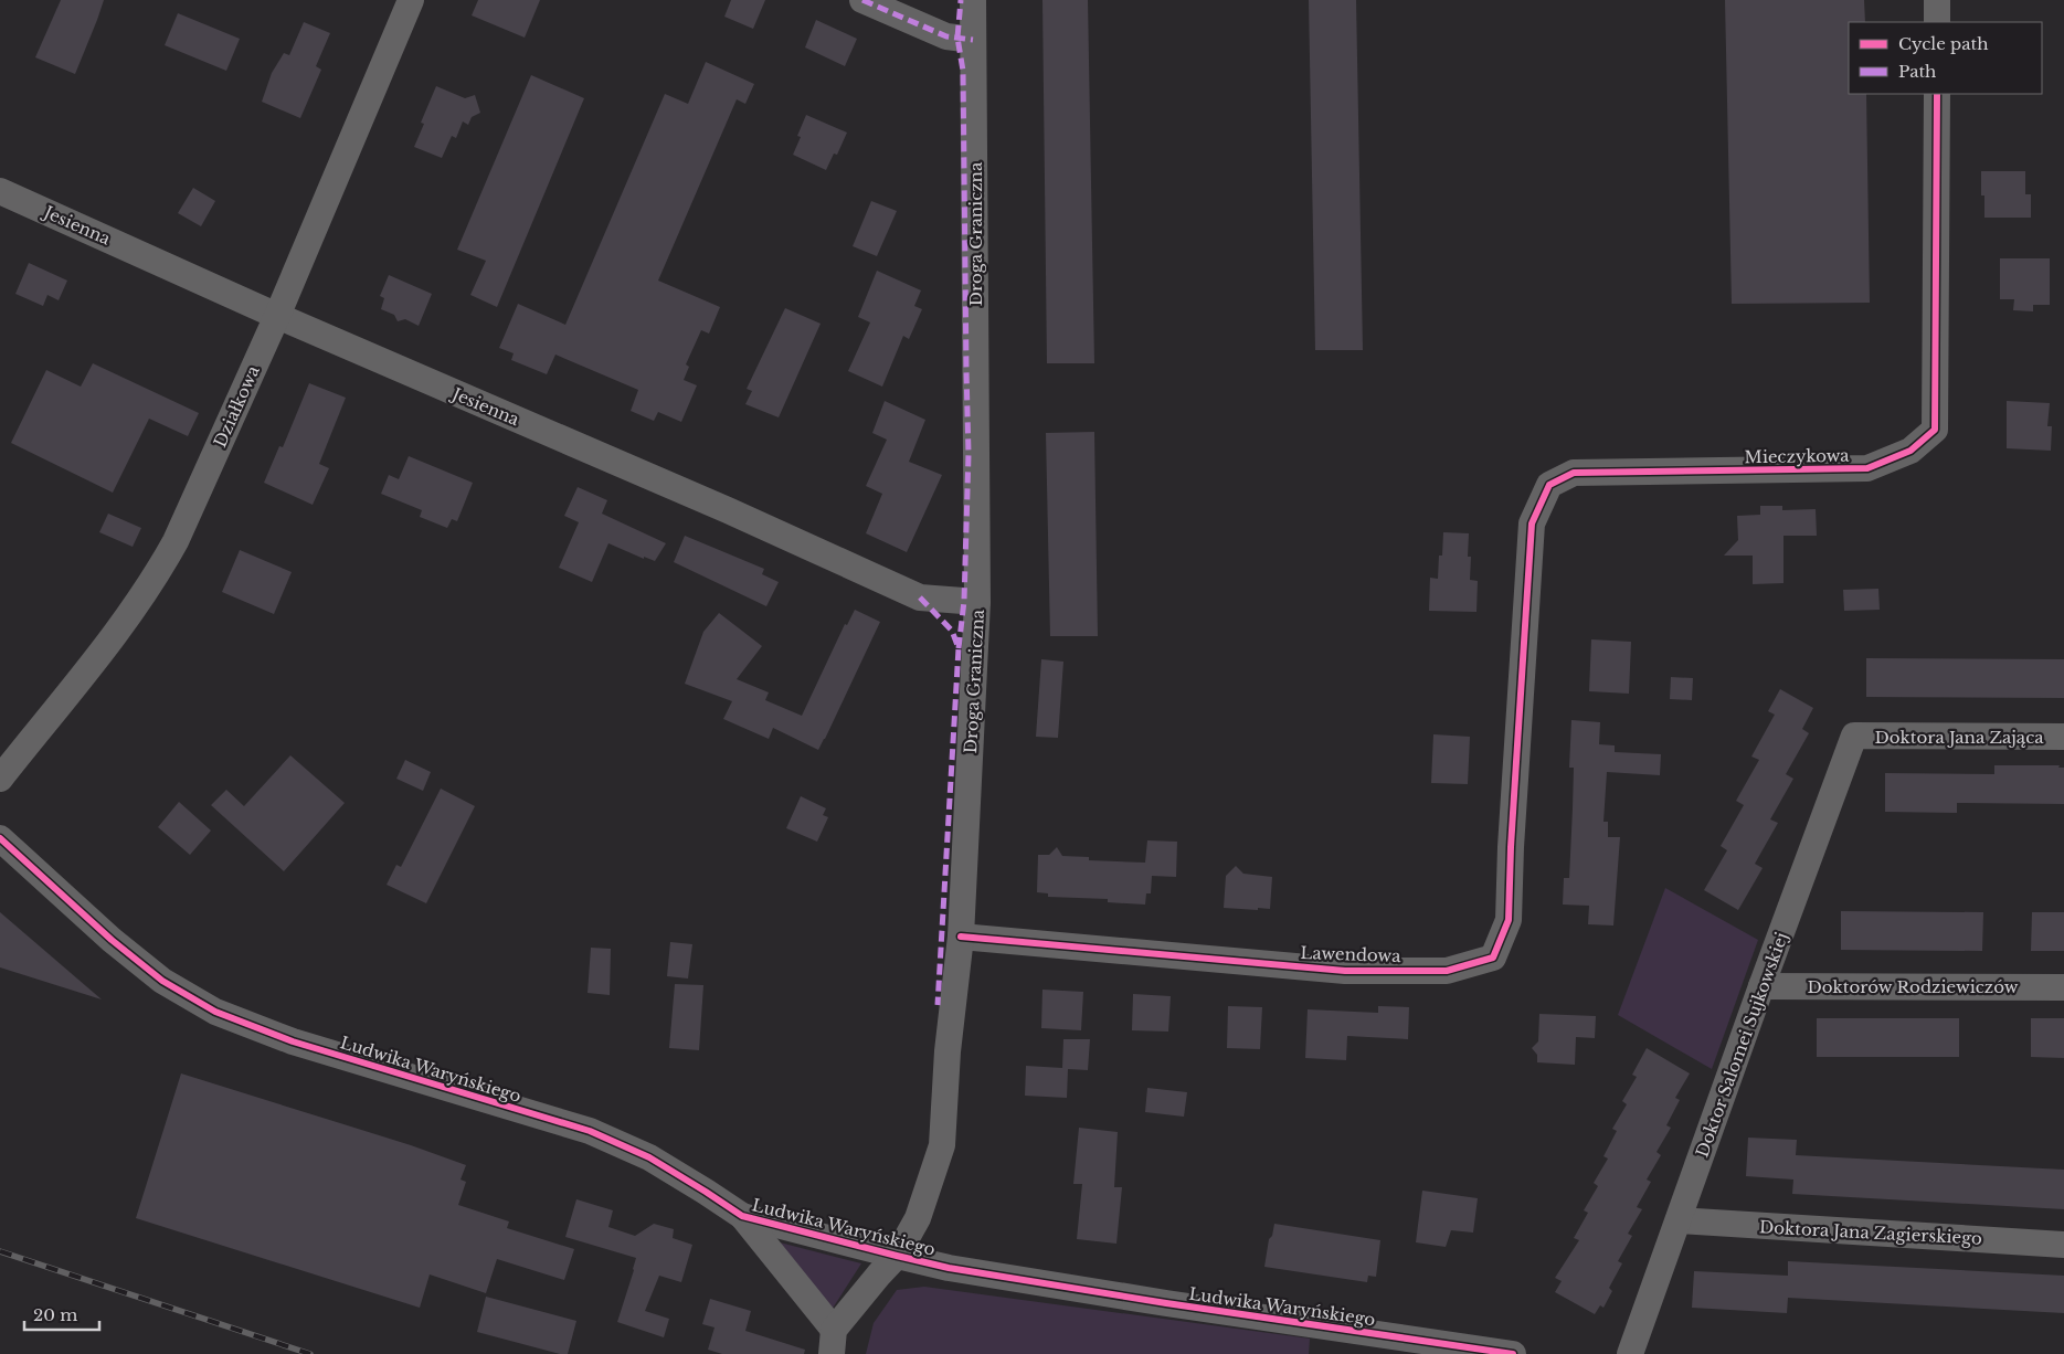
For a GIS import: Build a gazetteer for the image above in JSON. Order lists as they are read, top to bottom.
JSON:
{
  "streets": {
    "street": [
      "Jesienna",
      "Droga Graniczna",
      "Działkowa",
      "Mieczykowa",
      "Doktora Jana Zająca",
      "Lawendowa",
      "Doktorów Rodziewiczów",
      "Doktor Salomei Sujkowskiej",
      "Ludwika Waryńskiego",
      "Doktora Jana Zagierskiego"
    ]
  },
  "crossings": [
    ["Jesienna", "Droga Graniczna"],
    ["Jesienna", "Działkowa"],
    ["Droga Graniczna", "Lawendowa"],
    ["Droga Graniczna", "Ludwika Waryńskiego"],
    ["Mieczykowa", "Lawendowa"],
    ["Doktora Jana Zająca", "Doktor Salomei Sujkowskiej"],
    ["Doktorów Rodziewiczów", "Doktor Salomei Sujkowskiej"],
    ["Doktor Salomei Sujkowskiej", "Doktora Jana Zagierskiego"]
  ],
  "legend": ["Cycle path", "Path"],
  "scale_bar": "20 m"
}
